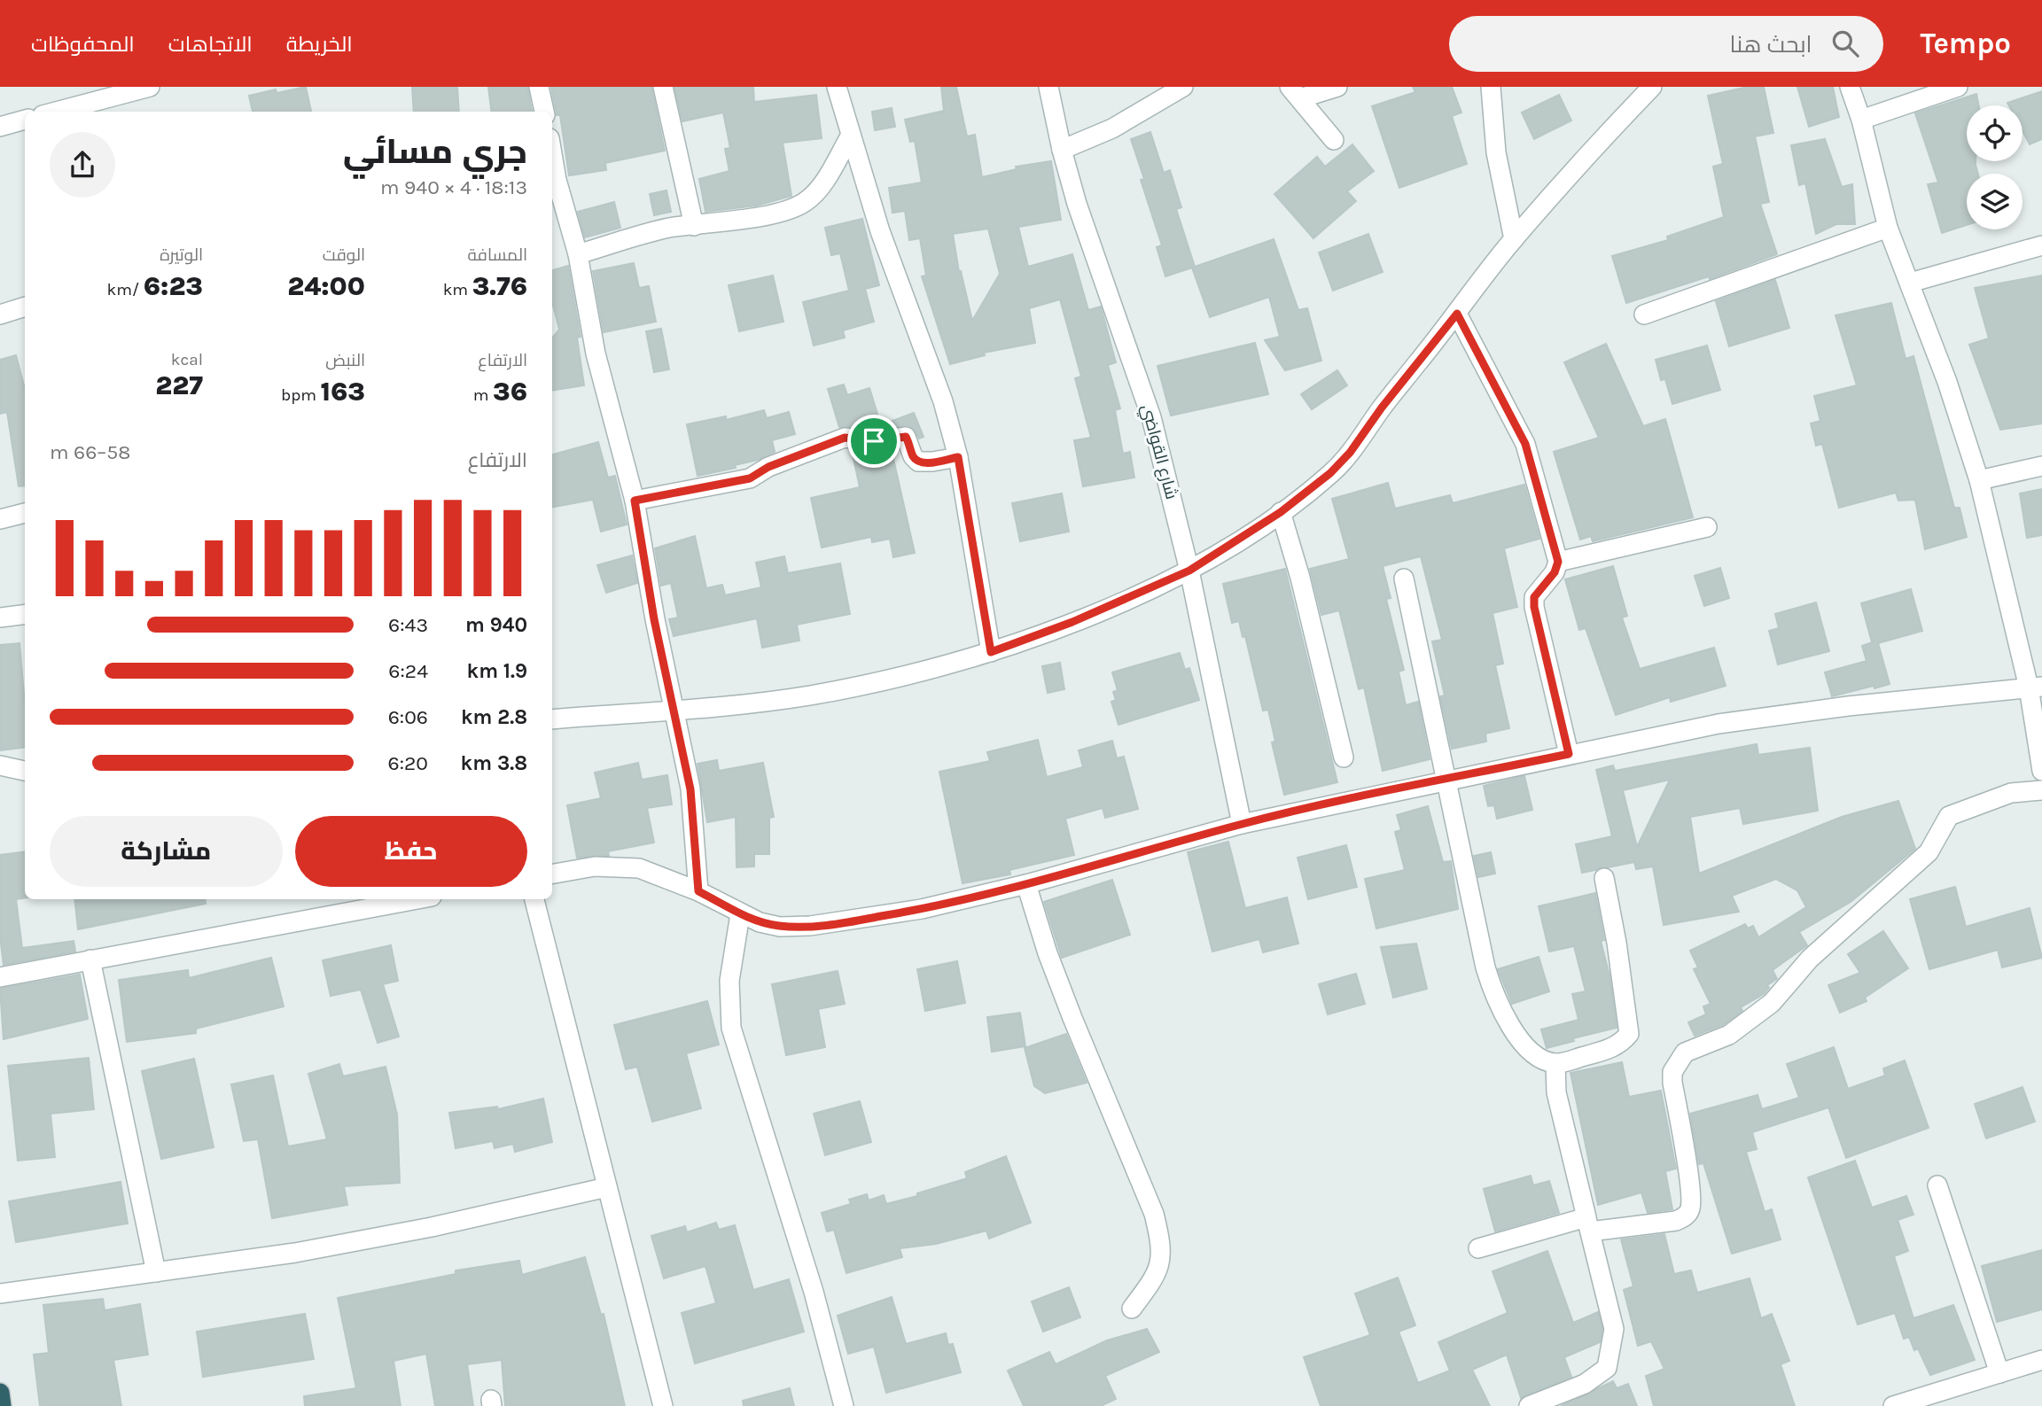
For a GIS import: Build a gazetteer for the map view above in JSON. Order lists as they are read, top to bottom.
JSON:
{
  "streets": {
    "street": ["شارع القواضي"]
  },
  "page": {
    "header": "Tempo",
    "search": "ابحث هنا",
    "nav": ["الخريطة", "الاتجاهات", "المحفوظات"],
    "heading": ["جري مسائي", "18:13 · 4 × 940 m"],
    "stats": [
      ["المسافة", "3.76 km"],
      ["الوقت", "24:00"],
      ["الوتيرة", "6:23 /km"],
      ["الارتفاع", "36 m"],
      ["النبض", "163 bpm"],
      ["kcal", "227"]
    ],
    "chart": ["الارتفاع", "58–66 m"],
    "list": [
      {
        "name": "940 m",
        "note": "6:43"
      },
      {
        "name": "1.9 km",
        "note": "6:24"
      },
      {
        "name": "2.8 km",
        "note": "6:06"
      },
      {
        "name": "3.8 km",
        "note": "6:20"
      }
    ],
    "buttons": ["حفظ", "مشاركة"]
  }
}
